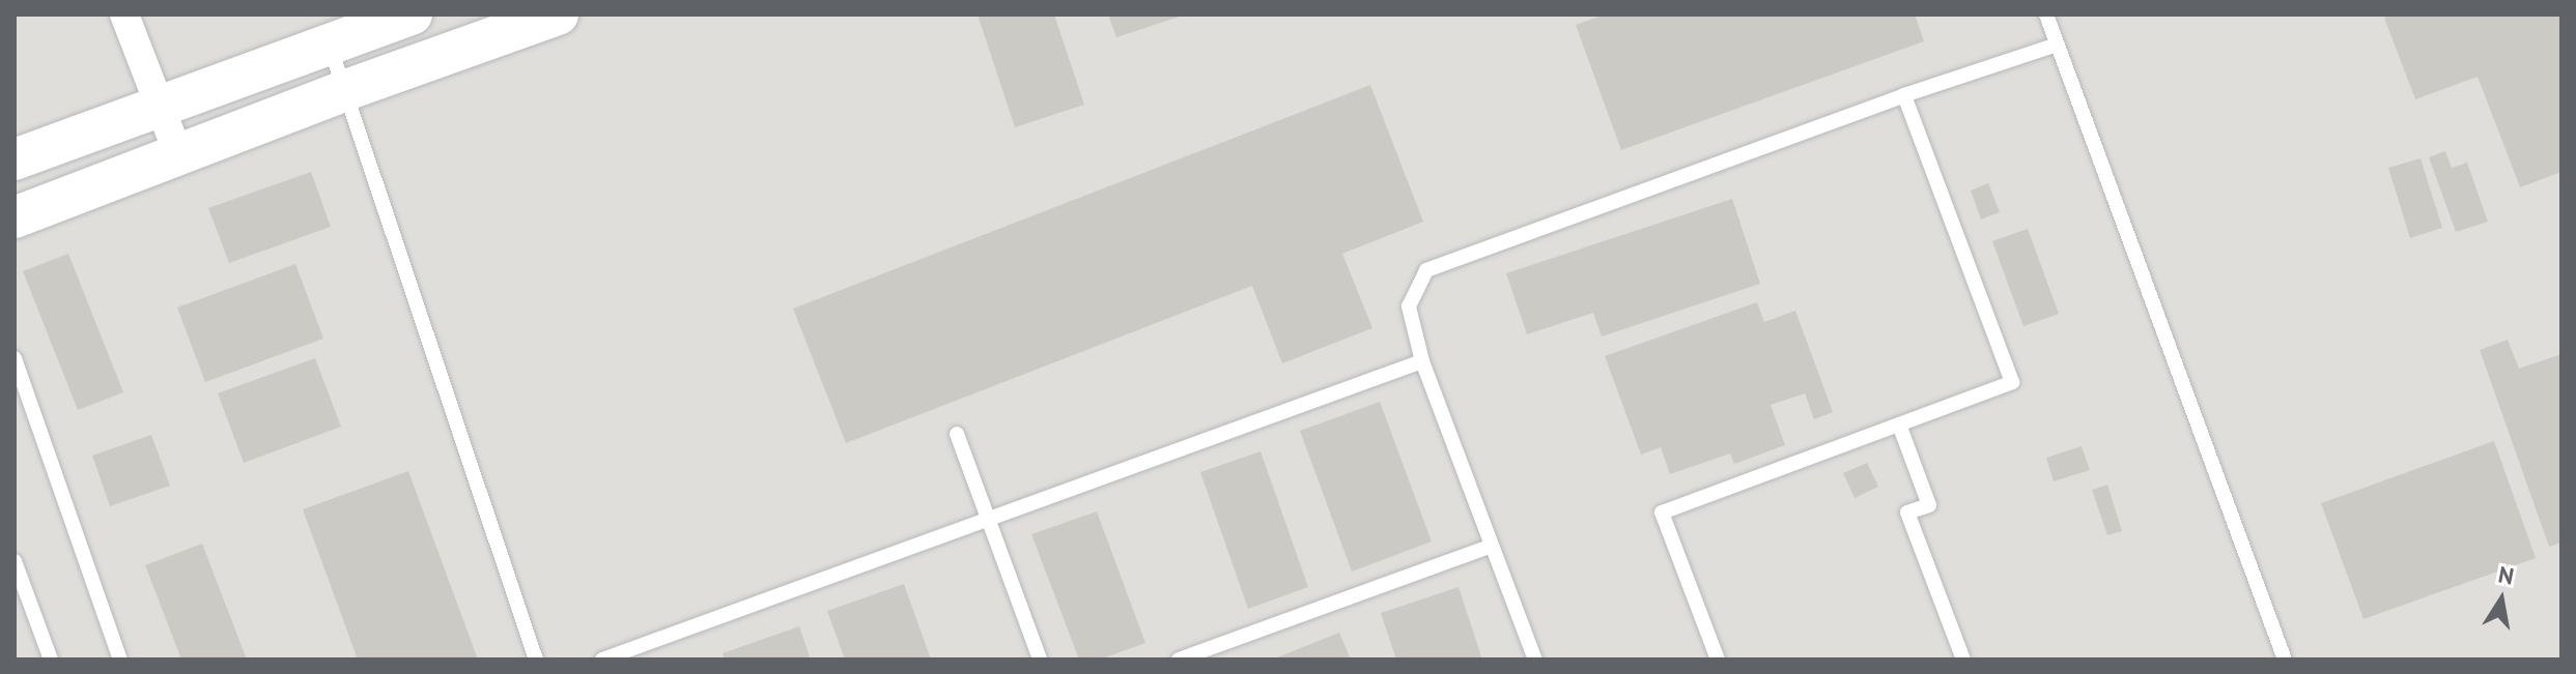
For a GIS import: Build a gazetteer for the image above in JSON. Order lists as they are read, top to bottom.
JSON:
{
  "north": "top"
}
